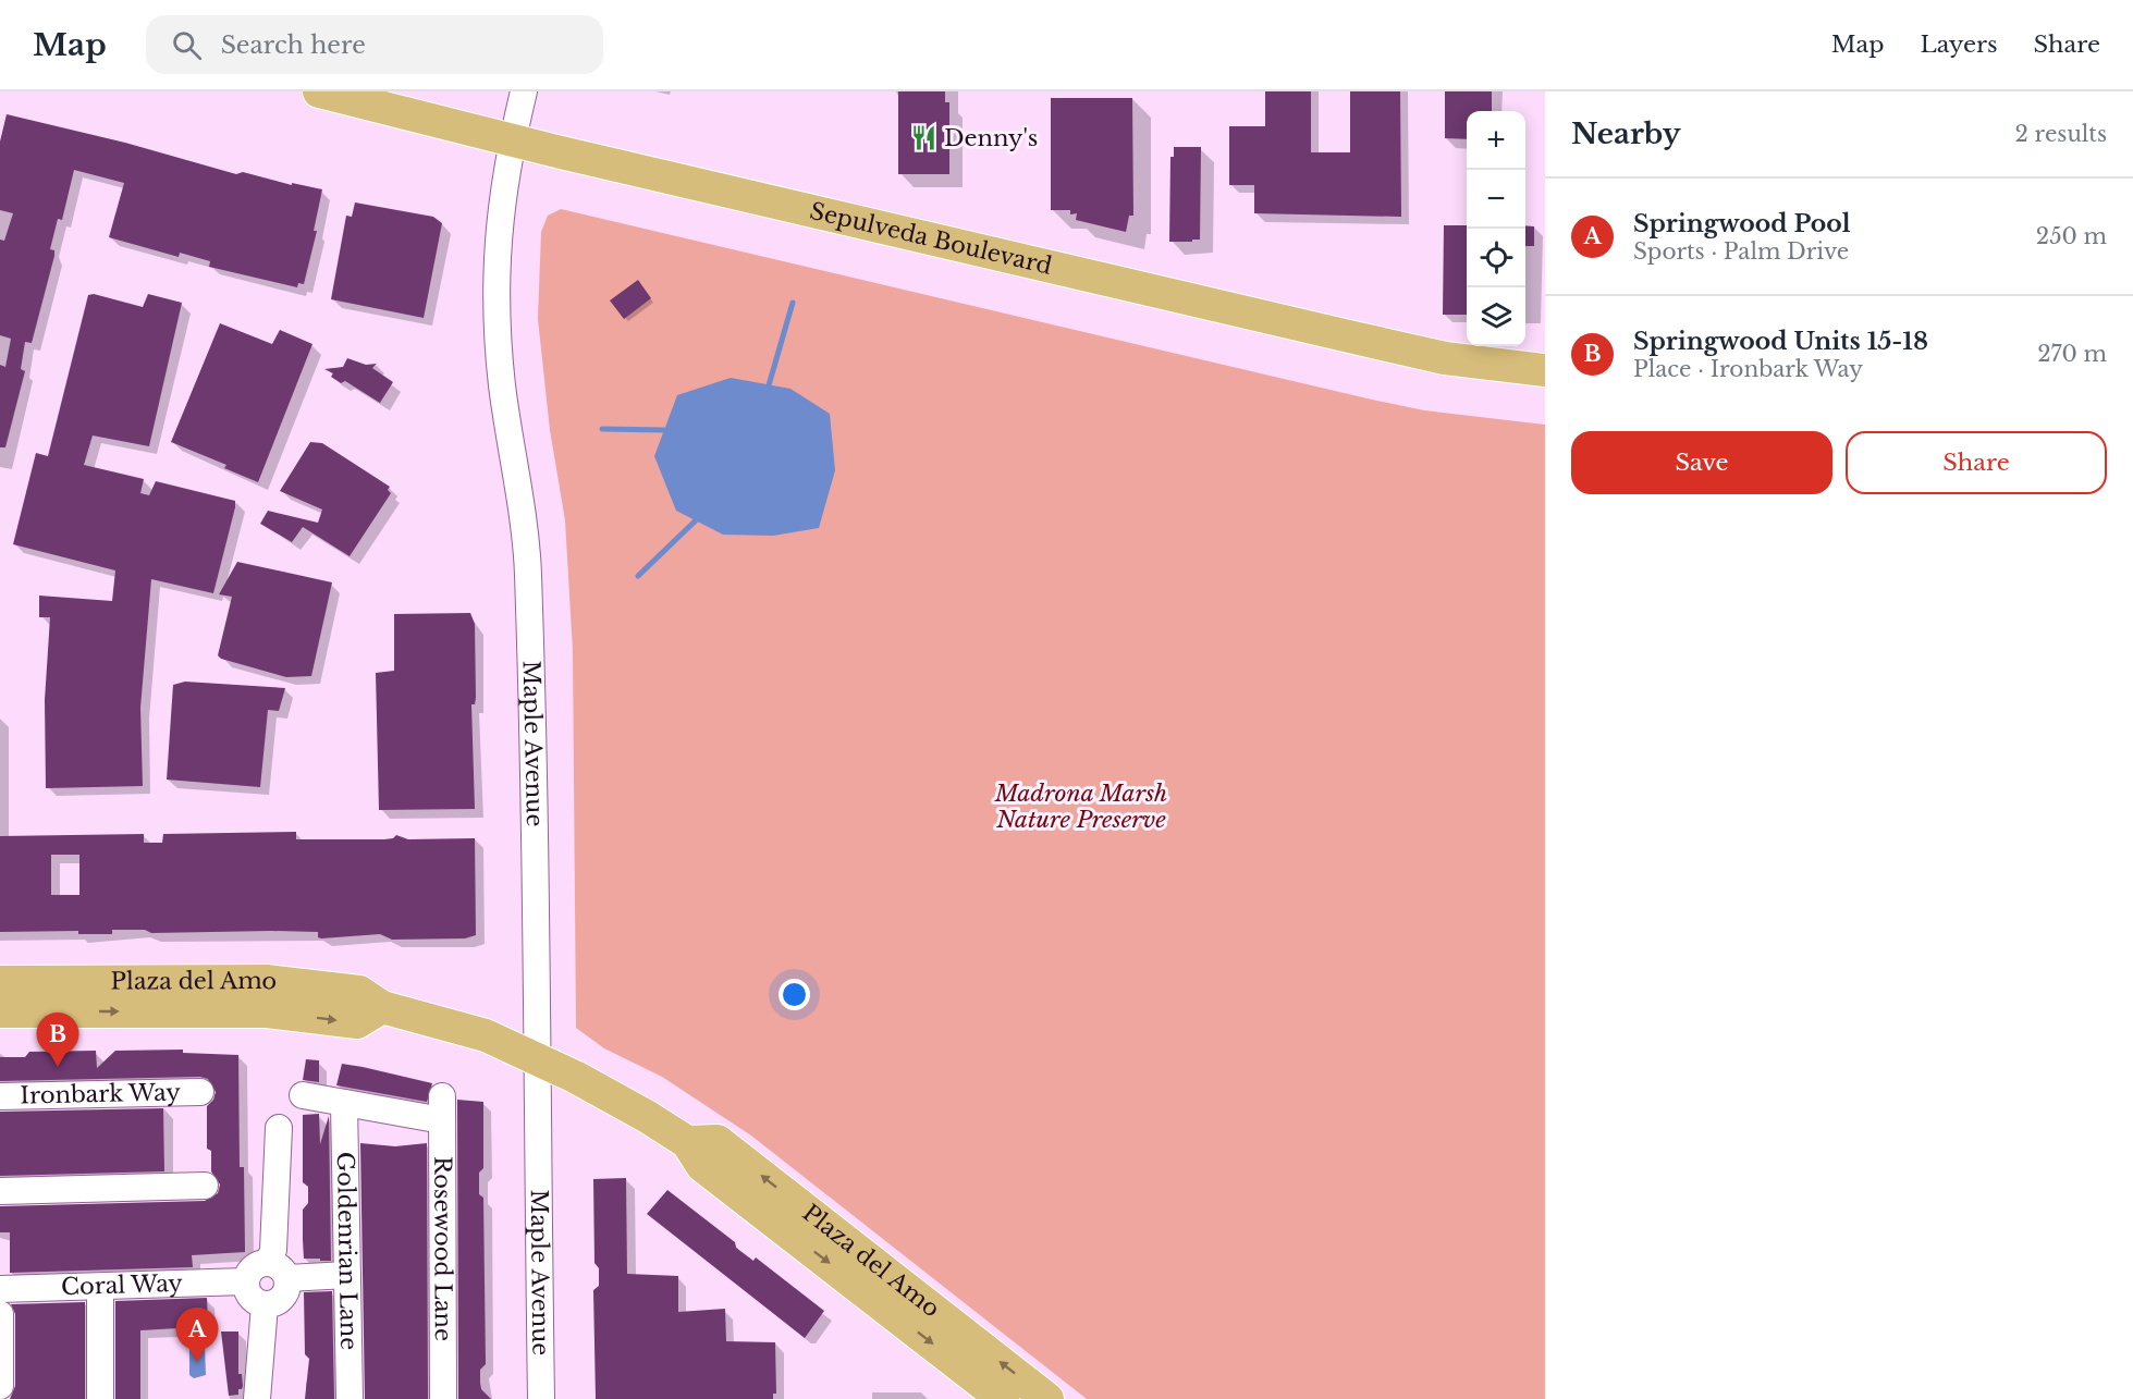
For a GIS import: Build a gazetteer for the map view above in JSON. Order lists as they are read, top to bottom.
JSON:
{
  "streets": {
    "main road": ["Sepulveda Boulevard", "Plaza del Amo"],
    "street": [
      "Maple Avenue",
      "Ironbark Way",
      "Rosewood Lane",
      "Goldenrian Lane",
      "Coral Way"
    ]
  },
  "crossings": [
    ["Sepulveda Boulevard", "Maple Avenue"],
    ["Maple Avenue", "Plaza del Amo"],
    ["Rosewood Lane", "Goldenrian Lane"]
  ],
  "parks": ["Madrona Marsh Nature Preserve"],
  "places": {
    "restaurant": ["Denny's"]
  },
  "page": {
    "header": "Map",
    "search": "Search here",
    "nav": ["Map", "Layers", "Share"],
    "heading": ["Nearby", "2 results"],
    "map_buttons": ["+", "−"],
    "list": [
      {
        "mark": "A",
        "name": "Springwood Pool",
        "note": "Sports · Palm Drive",
        "value": "250 m"
      },
      {
        "mark": "B",
        "name": "Springwood Units 15-18",
        "note": "Place · Ironbark Way",
        "value": "270 m"
      }
    ],
    "buttons": ["Save", "Share"],
    "pins": ["B", "A"]
  }
}
